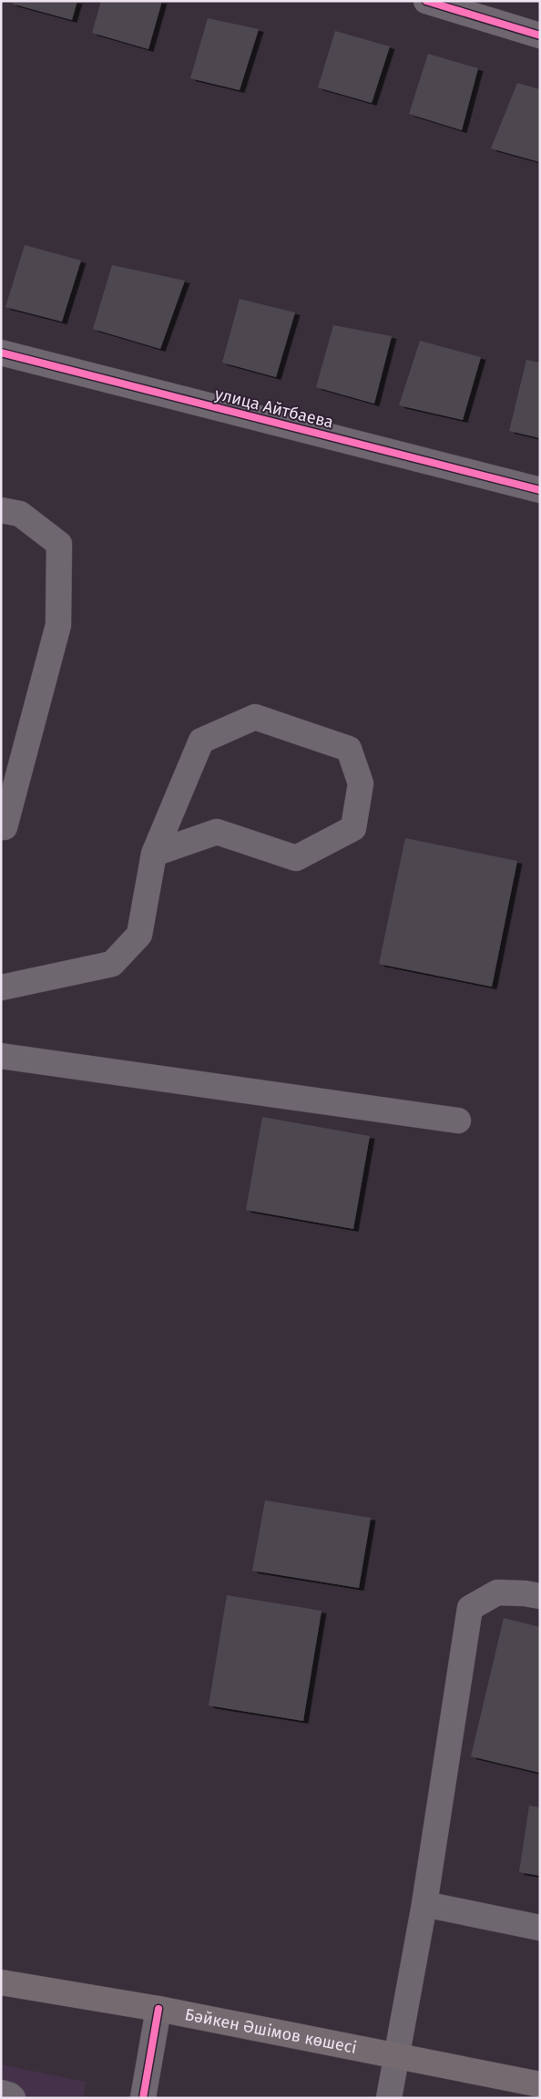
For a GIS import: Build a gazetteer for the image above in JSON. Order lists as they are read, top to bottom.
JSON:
{
  "streets": {
    "main road": ["Бәйкен Әшімов көшесі"],
    "street": ["улица Айтбаева"]
  }
}
